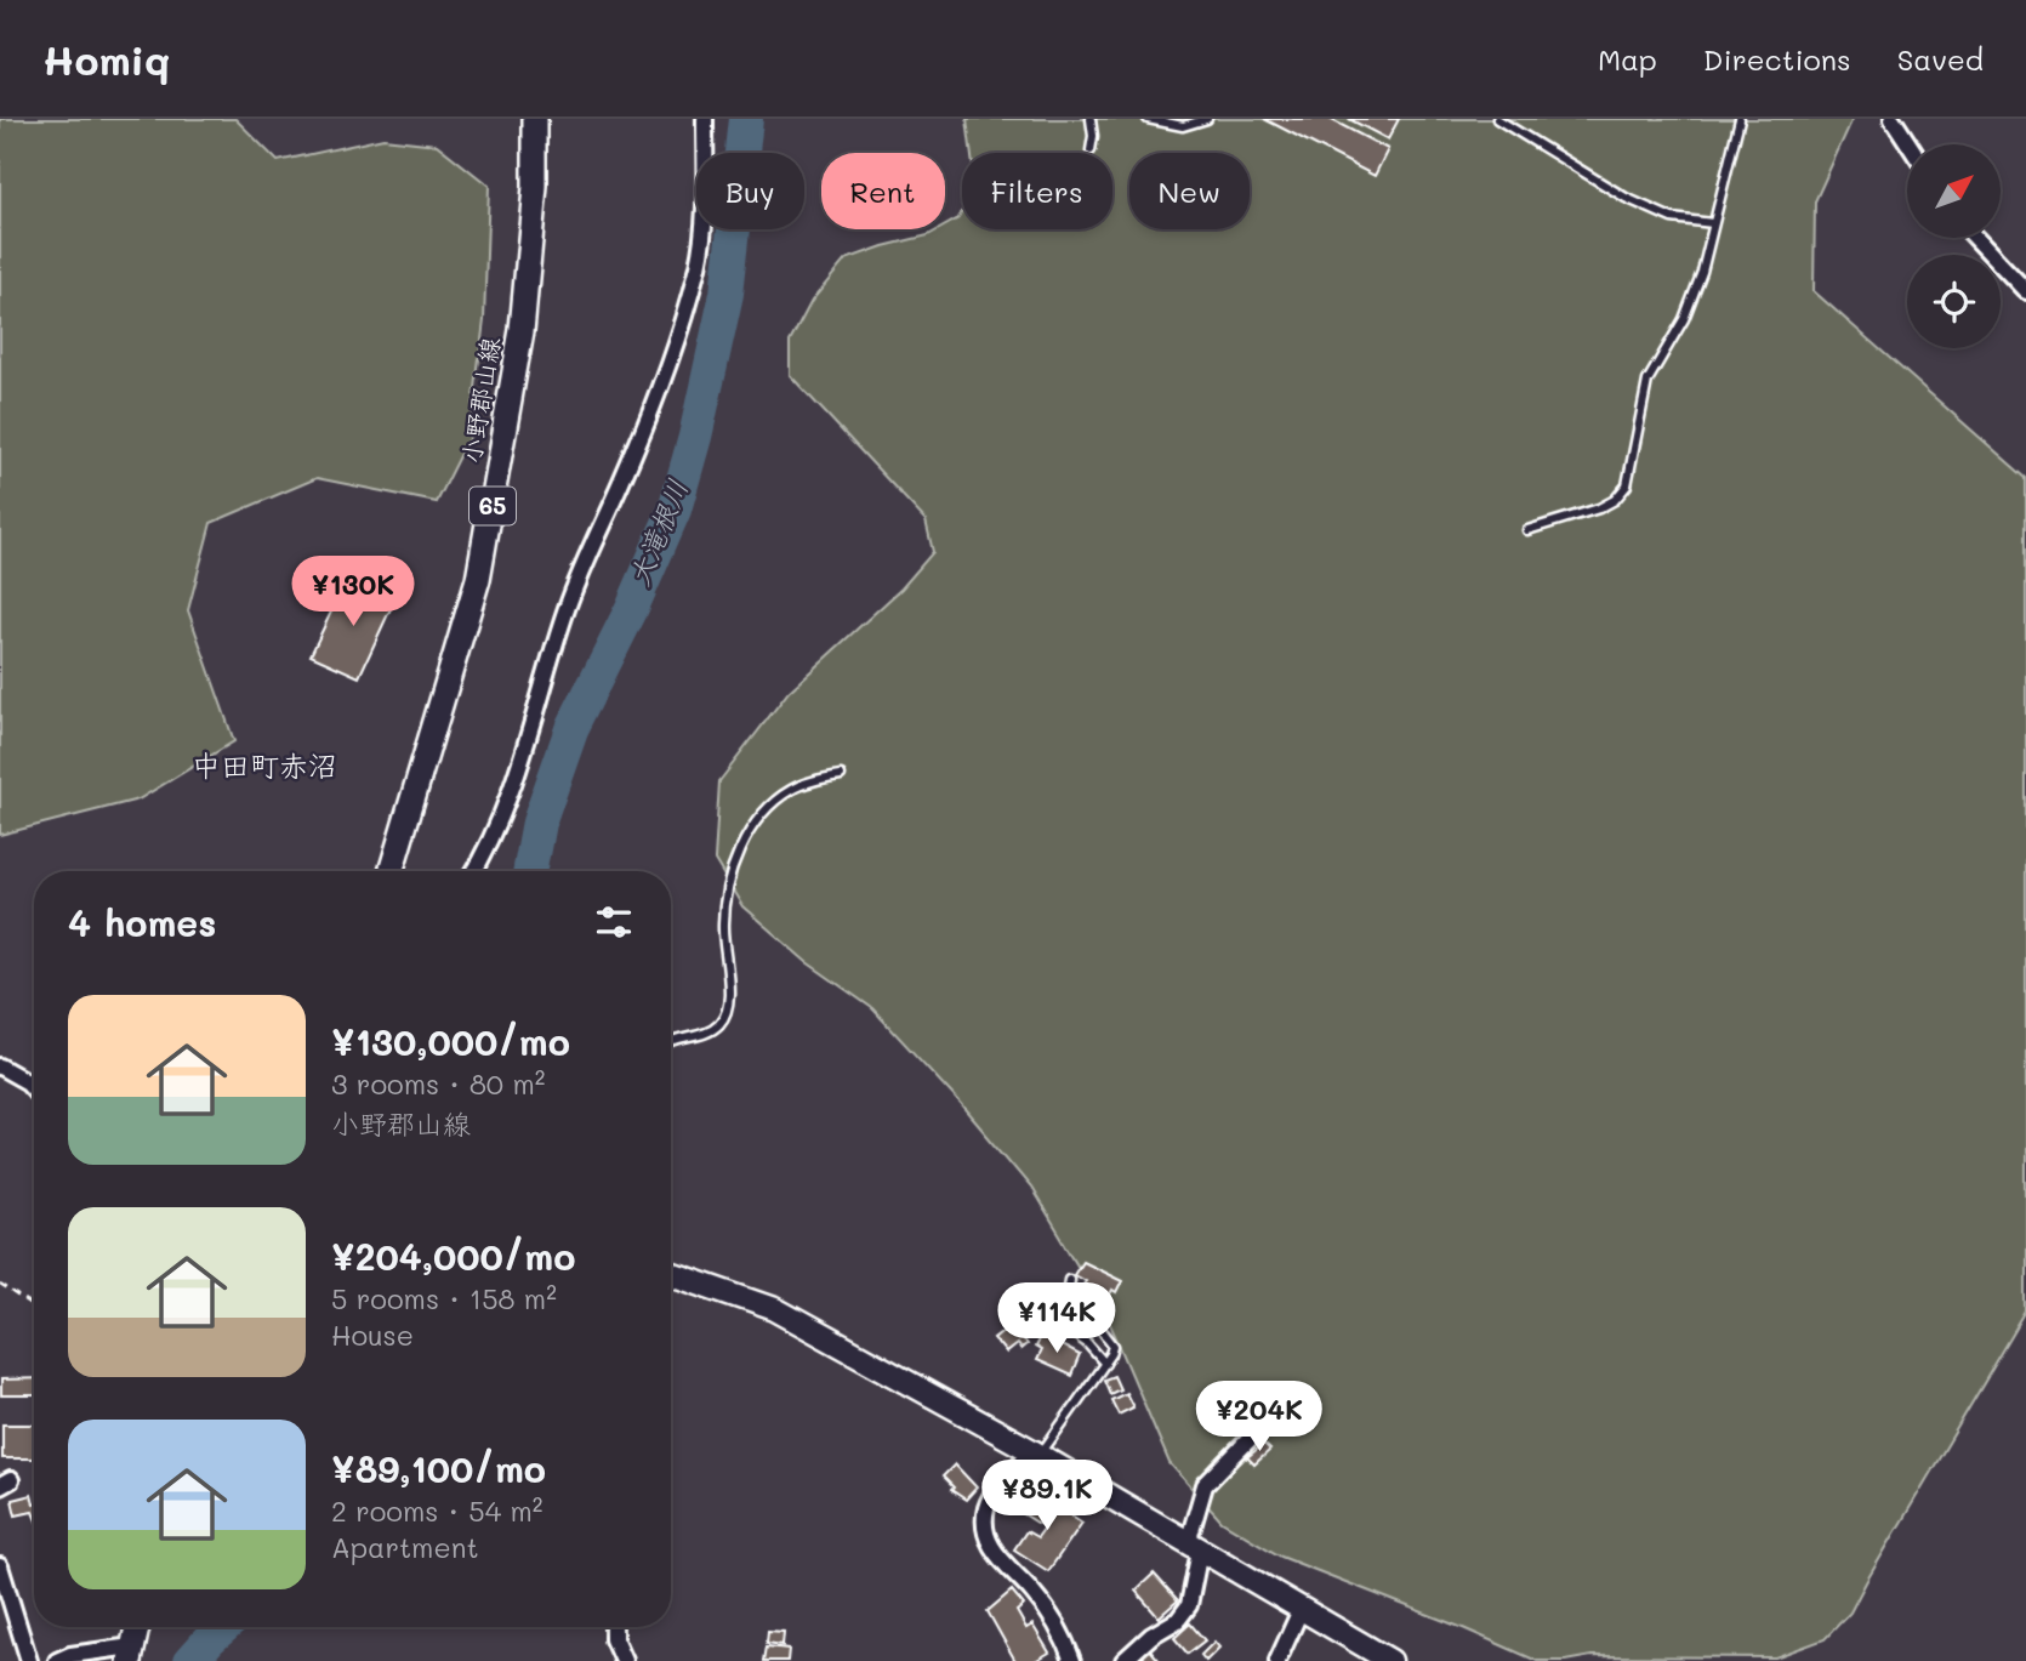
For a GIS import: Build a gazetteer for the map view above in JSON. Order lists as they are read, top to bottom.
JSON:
{
  "streets": {
    "main road": ["小野郡山線", "65"]
  },
  "districts": ["中田町赤沼"],
  "water": ["大滝根川"],
  "north": "top right",
  "page": {
    "header": "Homiq",
    "nav": ["Map", "Directions", "Saved"],
    "chip": [
      "Buy",
      "Rent",
      "Filters",
      "New"
    ],
    "price": [
      "¥130K",
      "¥114K",
      "¥204K",
      "¥89.1K"
    ],
    "heading": "4 homes",
    "list": [
      {
        "name": "¥130,000/mo",
        "note": "3 rooms · 80 m² · 小野郡山線"
      },
      {
        "name": "¥204,000/mo",
        "note": "5 rooms · 158 m² · House"
      },
      {
        "name": "¥89,100/mo",
        "note": "2 rooms · 54 m² · Apartment"
      }
    ]
  }
}
